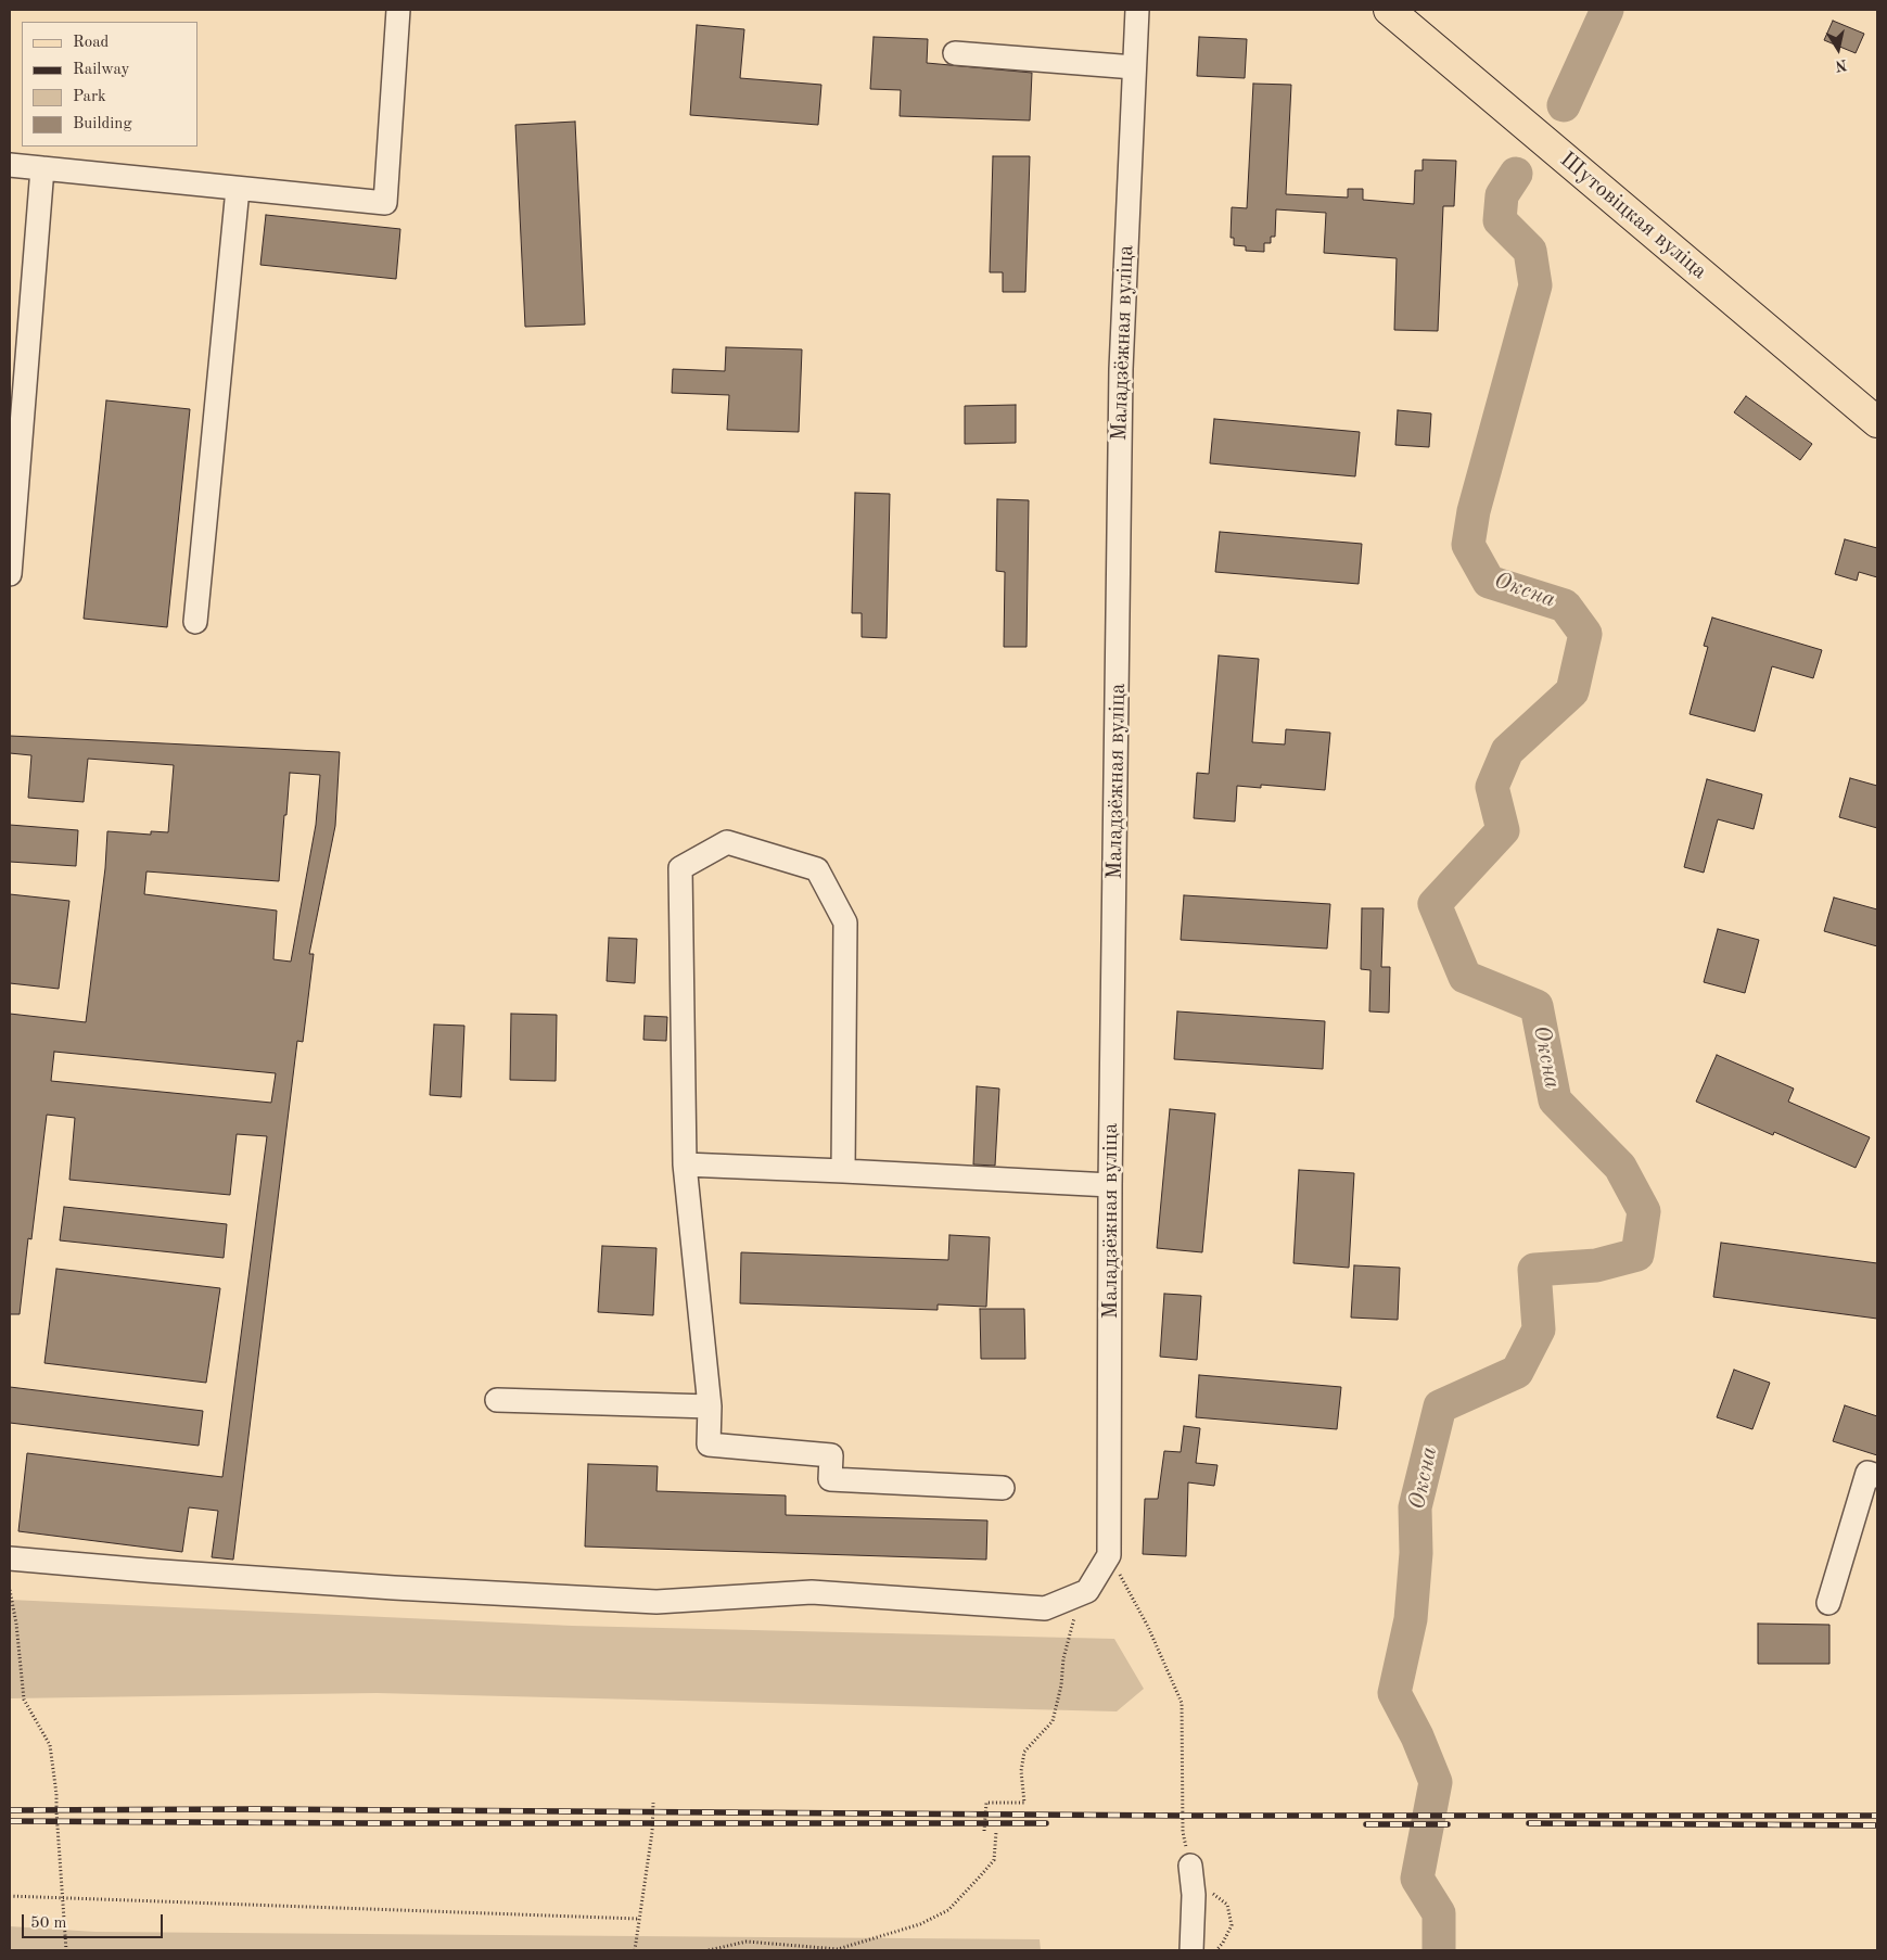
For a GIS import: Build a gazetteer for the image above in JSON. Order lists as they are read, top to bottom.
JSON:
{
  "streets": {
    "main road": ["Шутовіцкая вуліца"],
    "street": ["Маладзёжная вуліца"]
  },
  "water": ["Оксна"],
  "legend": [
    "Road",
    "Railway",
    "Park",
    "Building"
  ],
  "scale_bar": "50 m",
  "north": "bottom"
}
